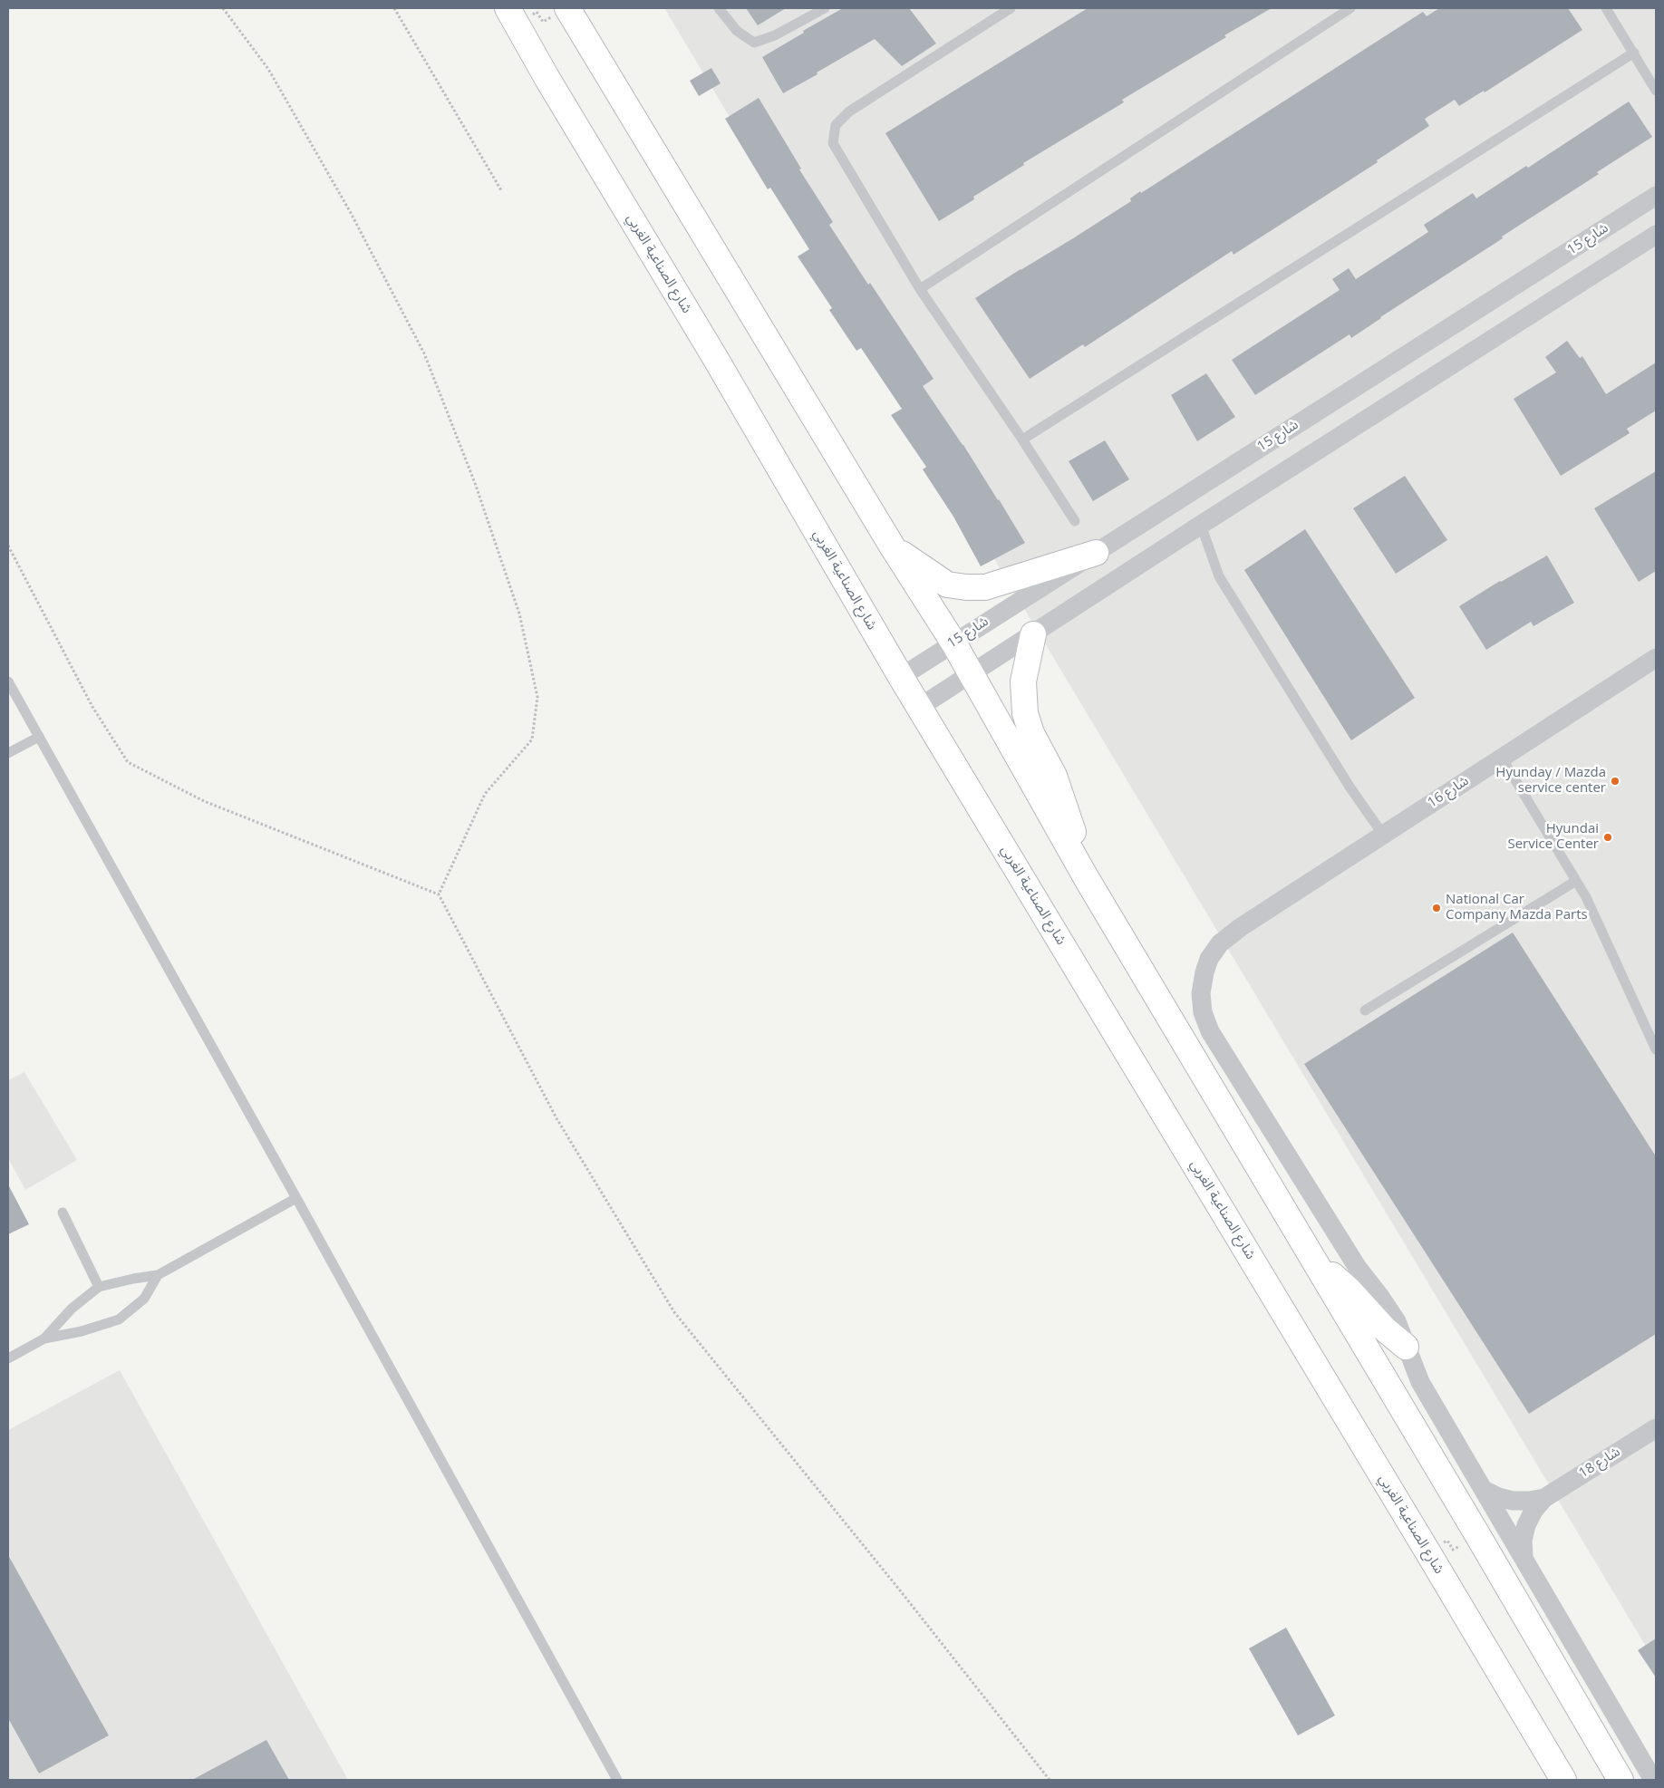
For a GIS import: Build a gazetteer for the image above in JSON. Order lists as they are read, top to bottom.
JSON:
{
  "streets": {
    "main road": ["شارع الصناعية الغربي"],
    "street": ["شارع 15", "شارع 16", "شارع 18"]
  },
  "crossings": [
    ["شارع 15", "شارع الصناعية الغربي"]
  ],
  "places": ["Hyunday / Mazda service center", "Hyundai Service Center", "National Car Company Mazda Parts"]
}
